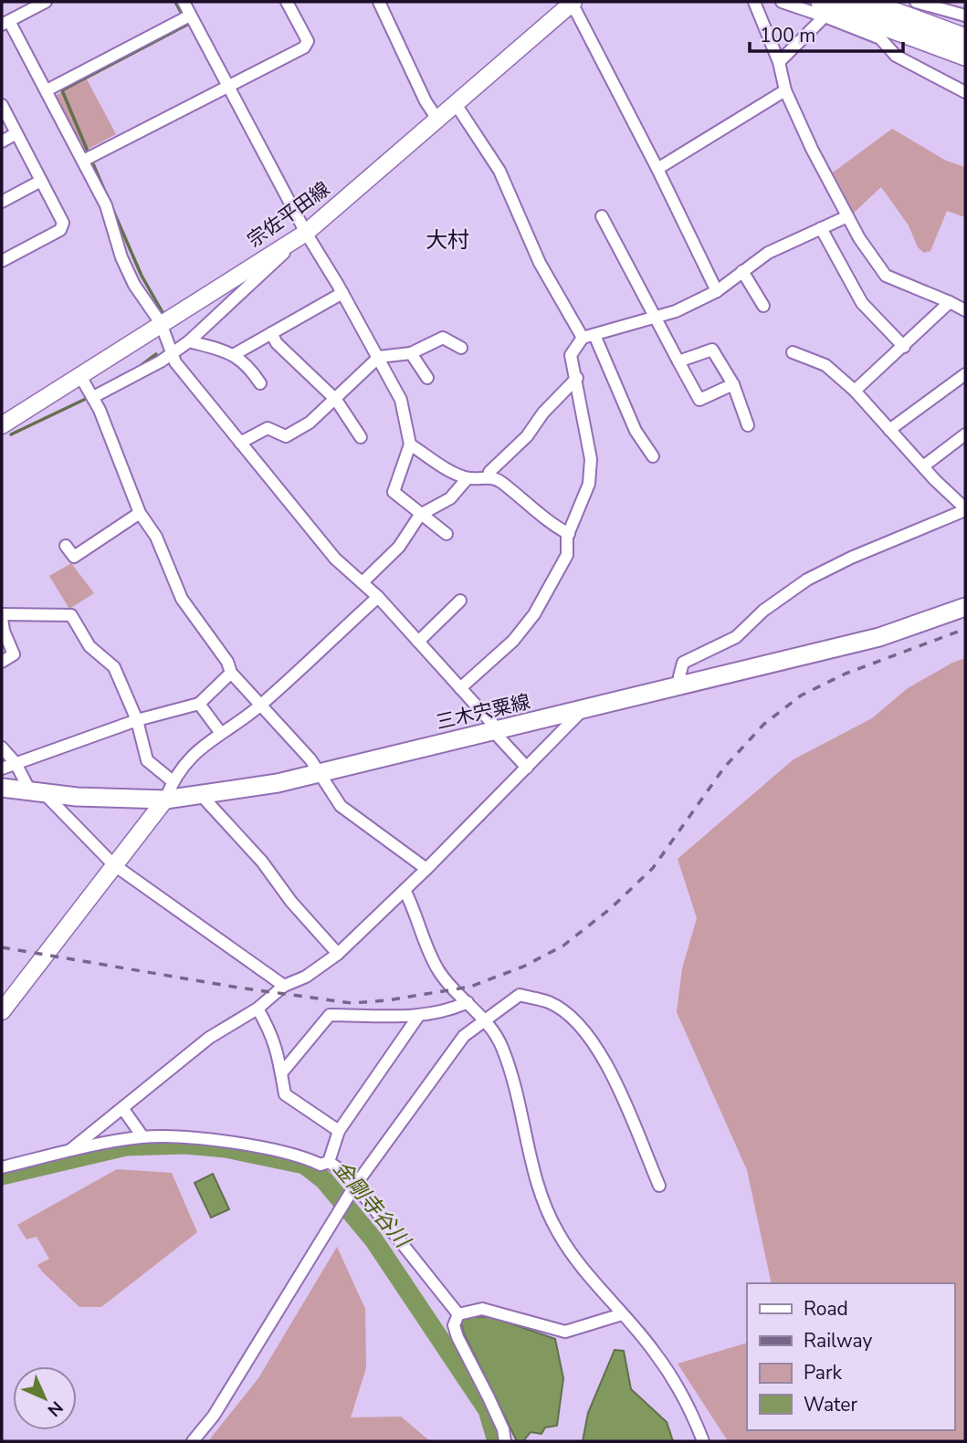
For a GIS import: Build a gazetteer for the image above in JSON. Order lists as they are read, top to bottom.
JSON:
{
  "streets": {
    "main road": ["宗佐平田線", "三木宍粟線"]
  },
  "districts": ["大村"],
  "water": ["金剛寺谷川"],
  "legend": [
    "Road",
    "Railway",
    "Park",
    "Water"
  ],
  "scale_bar": "100 m",
  "north": "bottom right"
}
